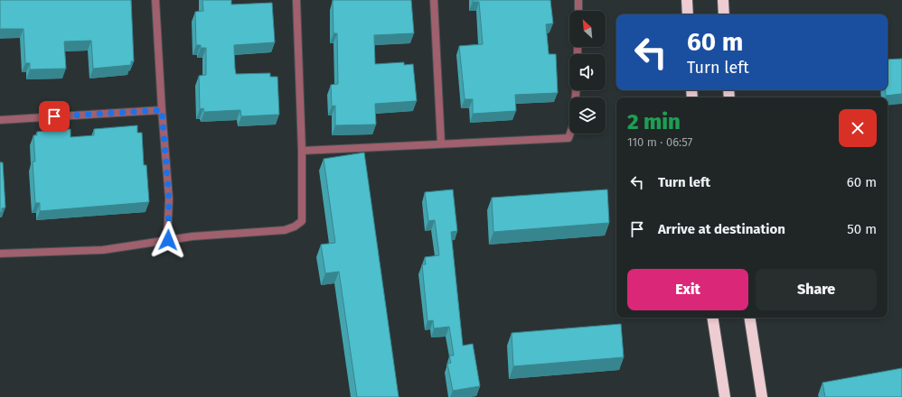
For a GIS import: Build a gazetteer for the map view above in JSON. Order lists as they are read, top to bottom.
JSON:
{
  "north": "top left",
  "page": {
    "turn": ["60 m", "Turn left"],
    "heading": ["2 min", "110 m · 06:57"],
    "list": [
      {
        "name": "Turn left",
        "value": "60 m"
      },
      {
        "name": "Arrive at destination",
        "value": "50 m"
      }
    ],
    "buttons": ["Exit", "Share"]
  }
}
